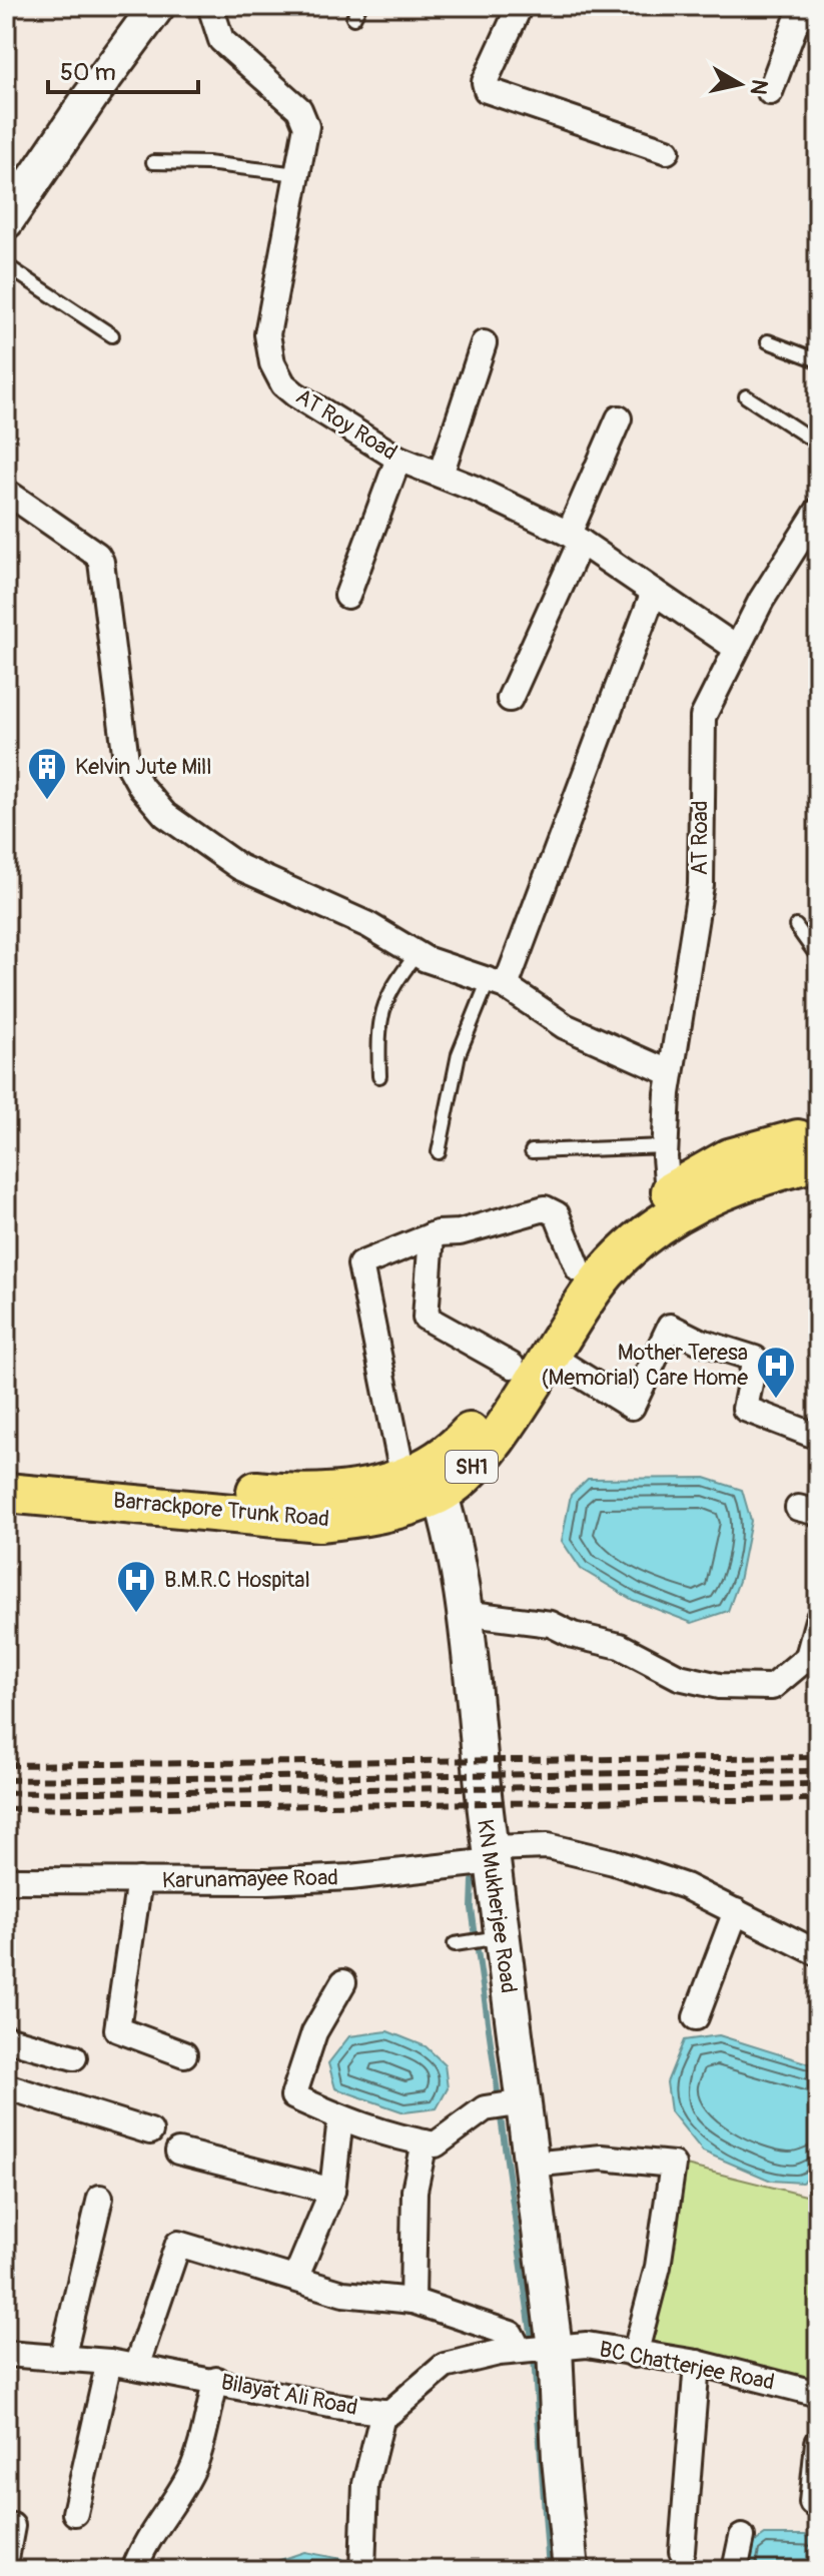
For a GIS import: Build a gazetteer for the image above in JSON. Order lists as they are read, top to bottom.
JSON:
{
  "streets": {
    "main road": ["SH1", "Barrackpore Trunk Road"],
    "street": [
      "AT Roy Road",
      "AT Road",
      "Karunamayee Road",
      "KN Mukherjee Road",
      "BC Chatterjee Road",
      "Bilayat Ali Road"
    ]
  },
  "crossings": [
    ["AT Roy Road", "AT Road"],
    ["AT Road", "Barrackpore Trunk Road"],
    ["Barrackpore Trunk Road", "KN Mukherjee Road"],
    ["Karunamayee Road", "KN Mukherjee Road"],
    ["KN Mukherjee Road", "BC Chatterjee Road"],
    ["KN Mukherjee Road", "Bilayat Ali Road"],
    ["BC Chatterjee Road", "Bilayat Ali Road"]
  ],
  "places": {
    "building": ["Kelvin Jute Mill"],
    "hospital": ["Mother Teresa (Memorial) Care Home", "B.M.R.C Hospital"]
  },
  "scale_bar": "50 m",
  "north": "right"
}
